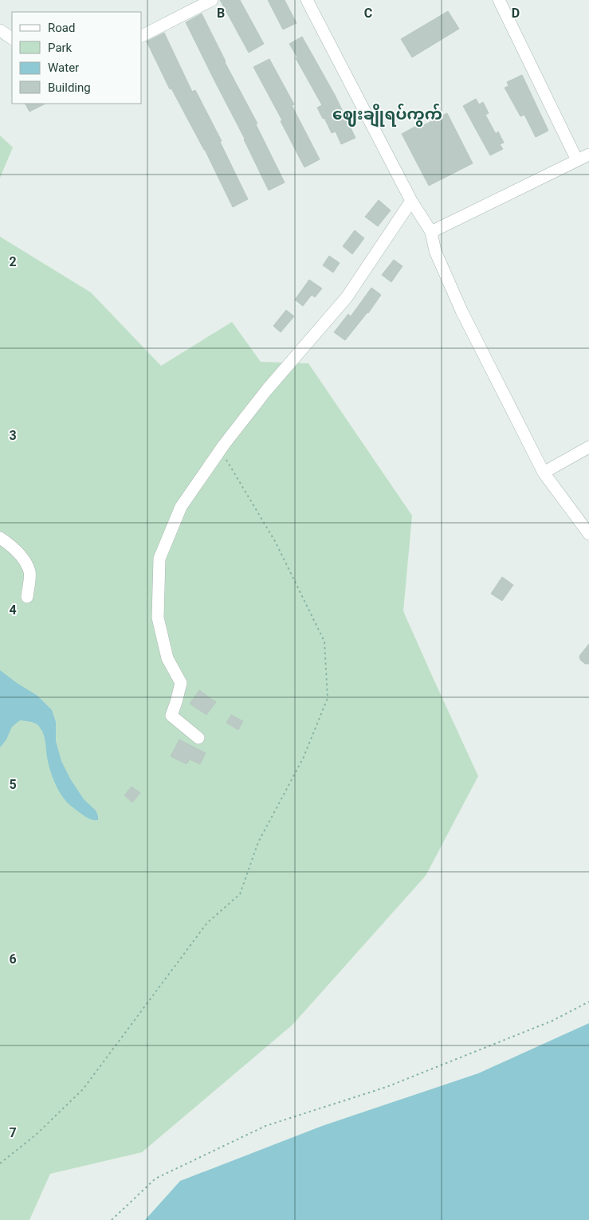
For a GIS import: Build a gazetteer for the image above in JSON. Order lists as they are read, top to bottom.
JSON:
{
  "districts": ["ဈေးချိုရပ်ကွက်"],
  "legend": [
    "Road",
    "Park",
    "Water",
    "Building"
  ],
  "grid": {
    "columns": ["B", "C", "D"],
    "rows": [
      "2",
      "3",
      "4",
      "5",
      "6",
      "7"
    ]
  }
}
